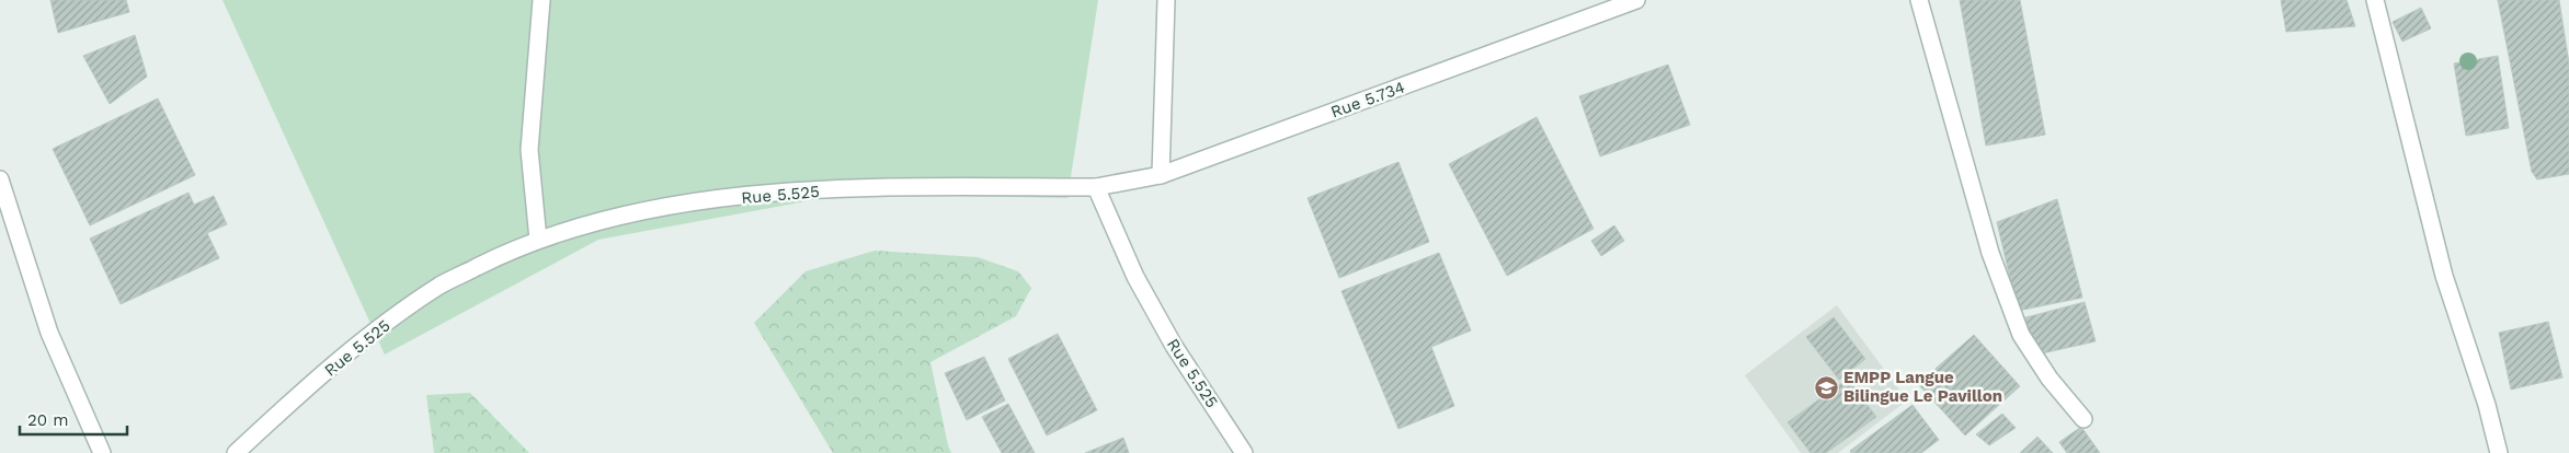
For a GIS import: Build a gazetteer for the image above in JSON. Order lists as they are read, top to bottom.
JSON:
{
  "streets": {
    "street": ["Rue 5.734", "Rue 5.525"]
  },
  "crossings": [
    ["Rue 5.734", "Rue 5.525"]
  ],
  "places": {
    "school or university": ["EMPP Langue Bilingue Le Pavillon"]
  },
  "scale_bar": "20 m"
}
